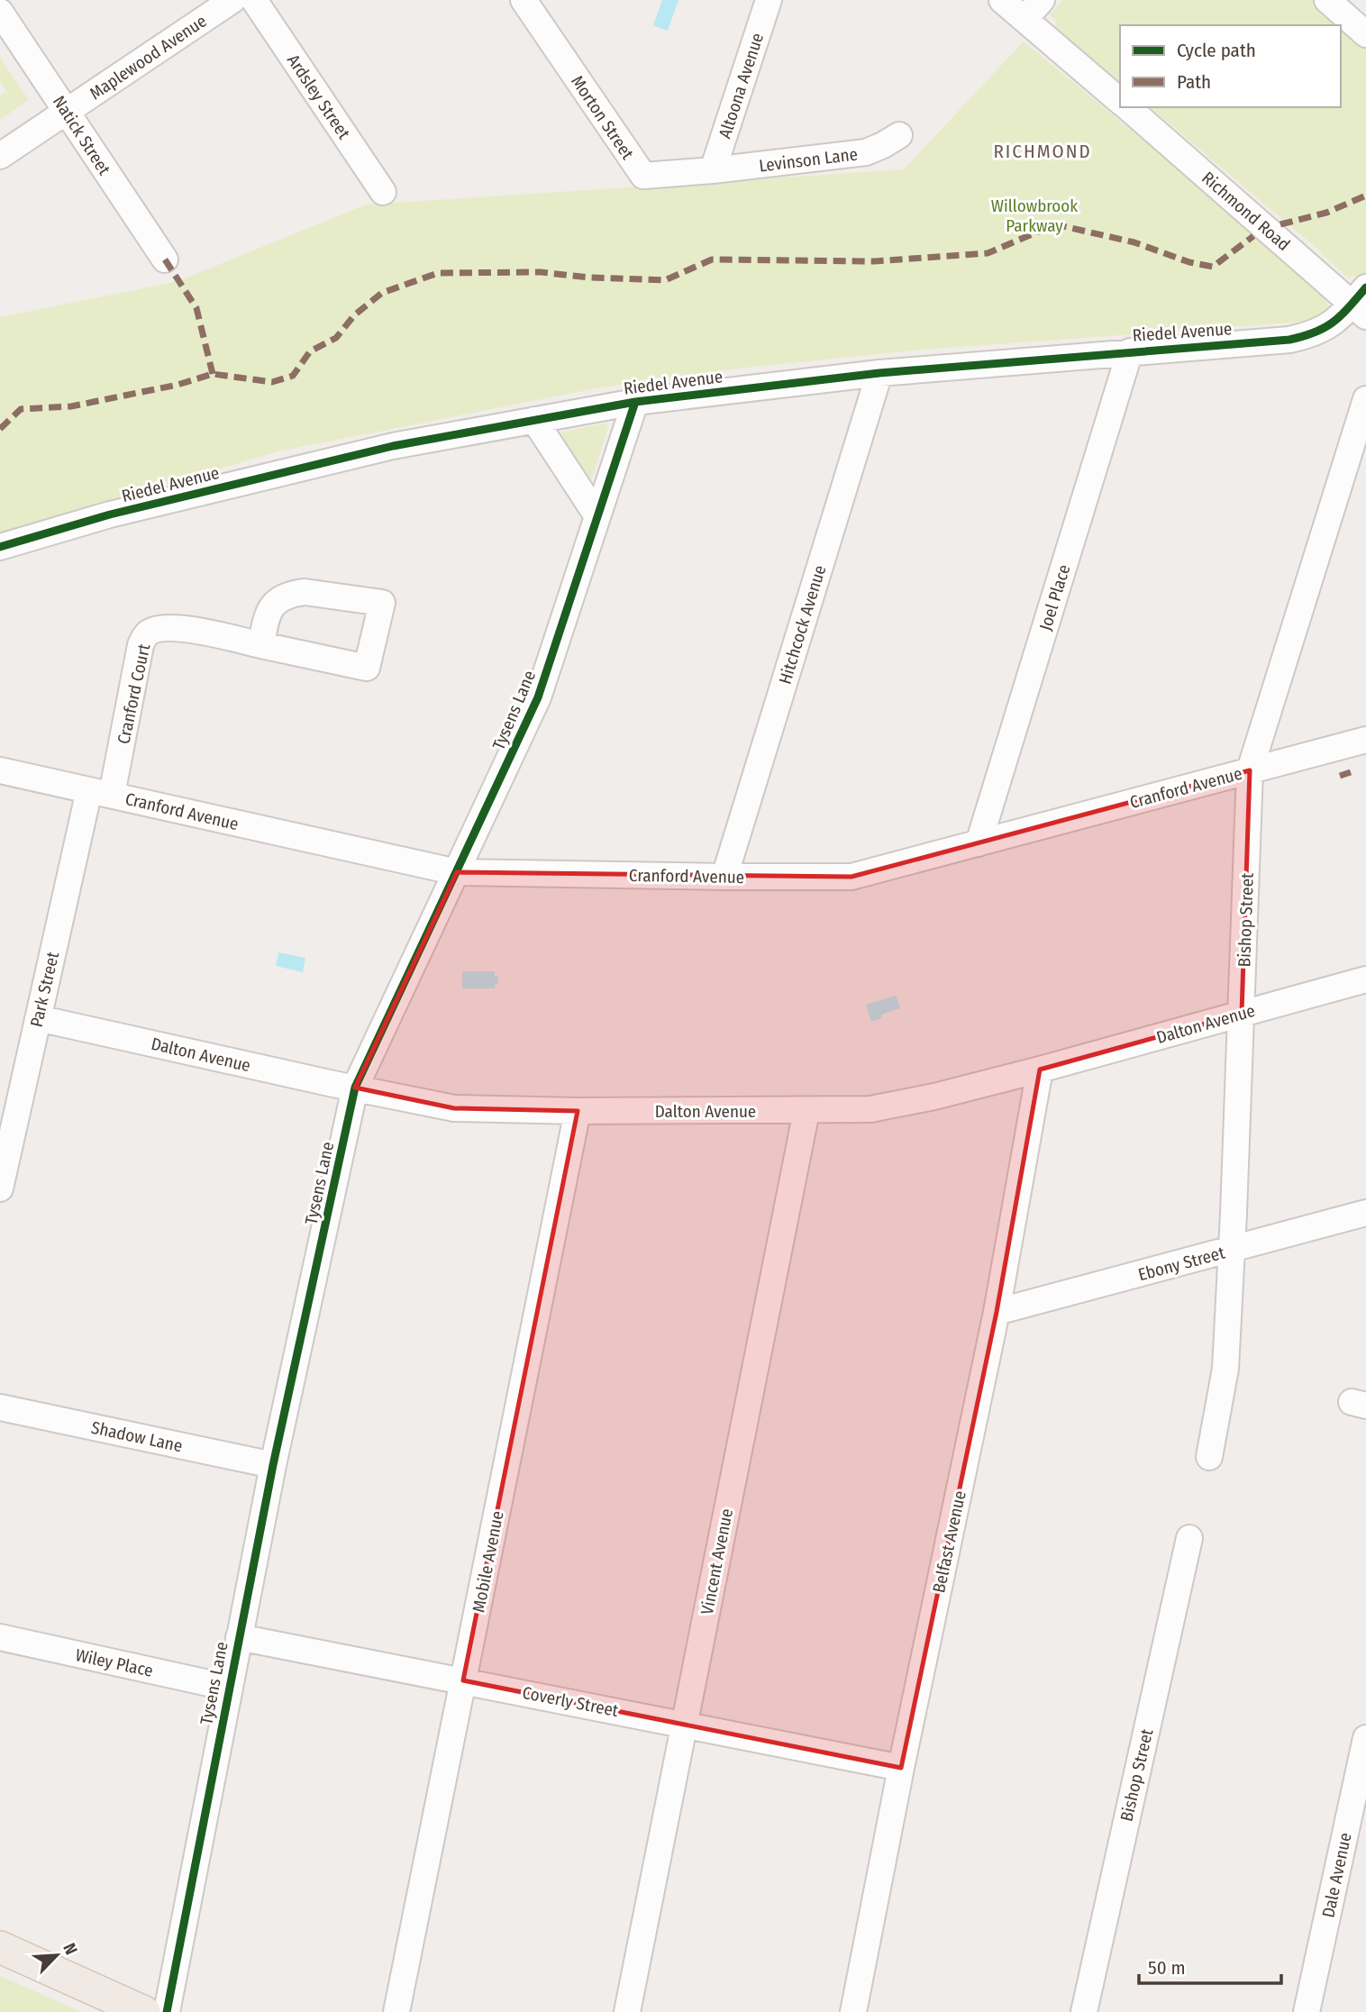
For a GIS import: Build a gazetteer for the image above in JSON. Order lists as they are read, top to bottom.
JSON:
{
  "streets": {
    "street": [
      "Maplewood Avenue",
      "Altoona Avenue",
      "Ardsley Street",
      "Morton Street",
      "Natick Street",
      "Levinson Lane",
      "Richmond Road",
      "Riedel Avenue",
      "Joel Place",
      "Hitchcock Avenue",
      "Cranford Court",
      "Tysens Lane",
      "Cranford Avenue",
      "Bishop Street",
      "Park Street",
      "Dalton Avenue",
      "Ebony Street",
      "Shadow Lane",
      "Belfast Avenue",
      "Mobile Avenue",
      "Vincent Avenue",
      "Wiley Place",
      "Coverly Street",
      "Dale Avenue"
    ]
  },
  "crossings": [
    ["Maplewood Avenue", "Natick Street"],
    ["Altoona Avenue", "Morton Street"],
    ["Altoona Avenue", "Levinson Lane"],
    ["Morton Street", "Levinson Lane"],
    ["Richmond Road", "Riedel Avenue"],
    ["Riedel Avenue", "Joel Place"],
    ["Riedel Avenue", "Hitchcock Avenue"],
    ["Riedel Avenue", "Tysens Lane"],
    ["Joel Place", "Cranford Avenue"],
    ["Hitchcock Avenue", "Cranford Avenue"],
    ["Cranford Court", "Cranford Avenue"],
    ["Cranford Court", "Park Street"],
    ["Tysens Lane", "Cranford Avenue"],
    ["Tysens Lane", "Dalton Avenue"],
    ["Tysens Lane", "Shadow Lane"],
    ["Tysens Lane", "Wiley Place"],
    ["Tysens Lane", "Coverly Street"],
    ["Cranford Avenue", "Bishop Street"],
    ["Cranford Avenue", "Park Street"],
    ["Bishop Street", "Dalton Avenue"],
    ["Bishop Street", "Ebony Street"],
    ["Park Street", "Dalton Avenue"],
    ["Dalton Avenue", "Belfast Avenue"],
    ["Dalton Avenue", "Mobile Avenue"],
    ["Dalton Avenue", "Vincent Avenue"],
    ["Ebony Street", "Belfast Avenue"],
    ["Belfast Avenue", "Coverly Street"],
    ["Mobile Avenue", "Coverly Street"],
    ["Vincent Avenue", "Coverly Street"]
  ],
  "districts": ["RICHMOND"],
  "parks": ["Willowbrook Parkway"],
  "legend": ["Cycle path", "Path"],
  "scale_bar": "50 m",
  "north": "top right"
}
